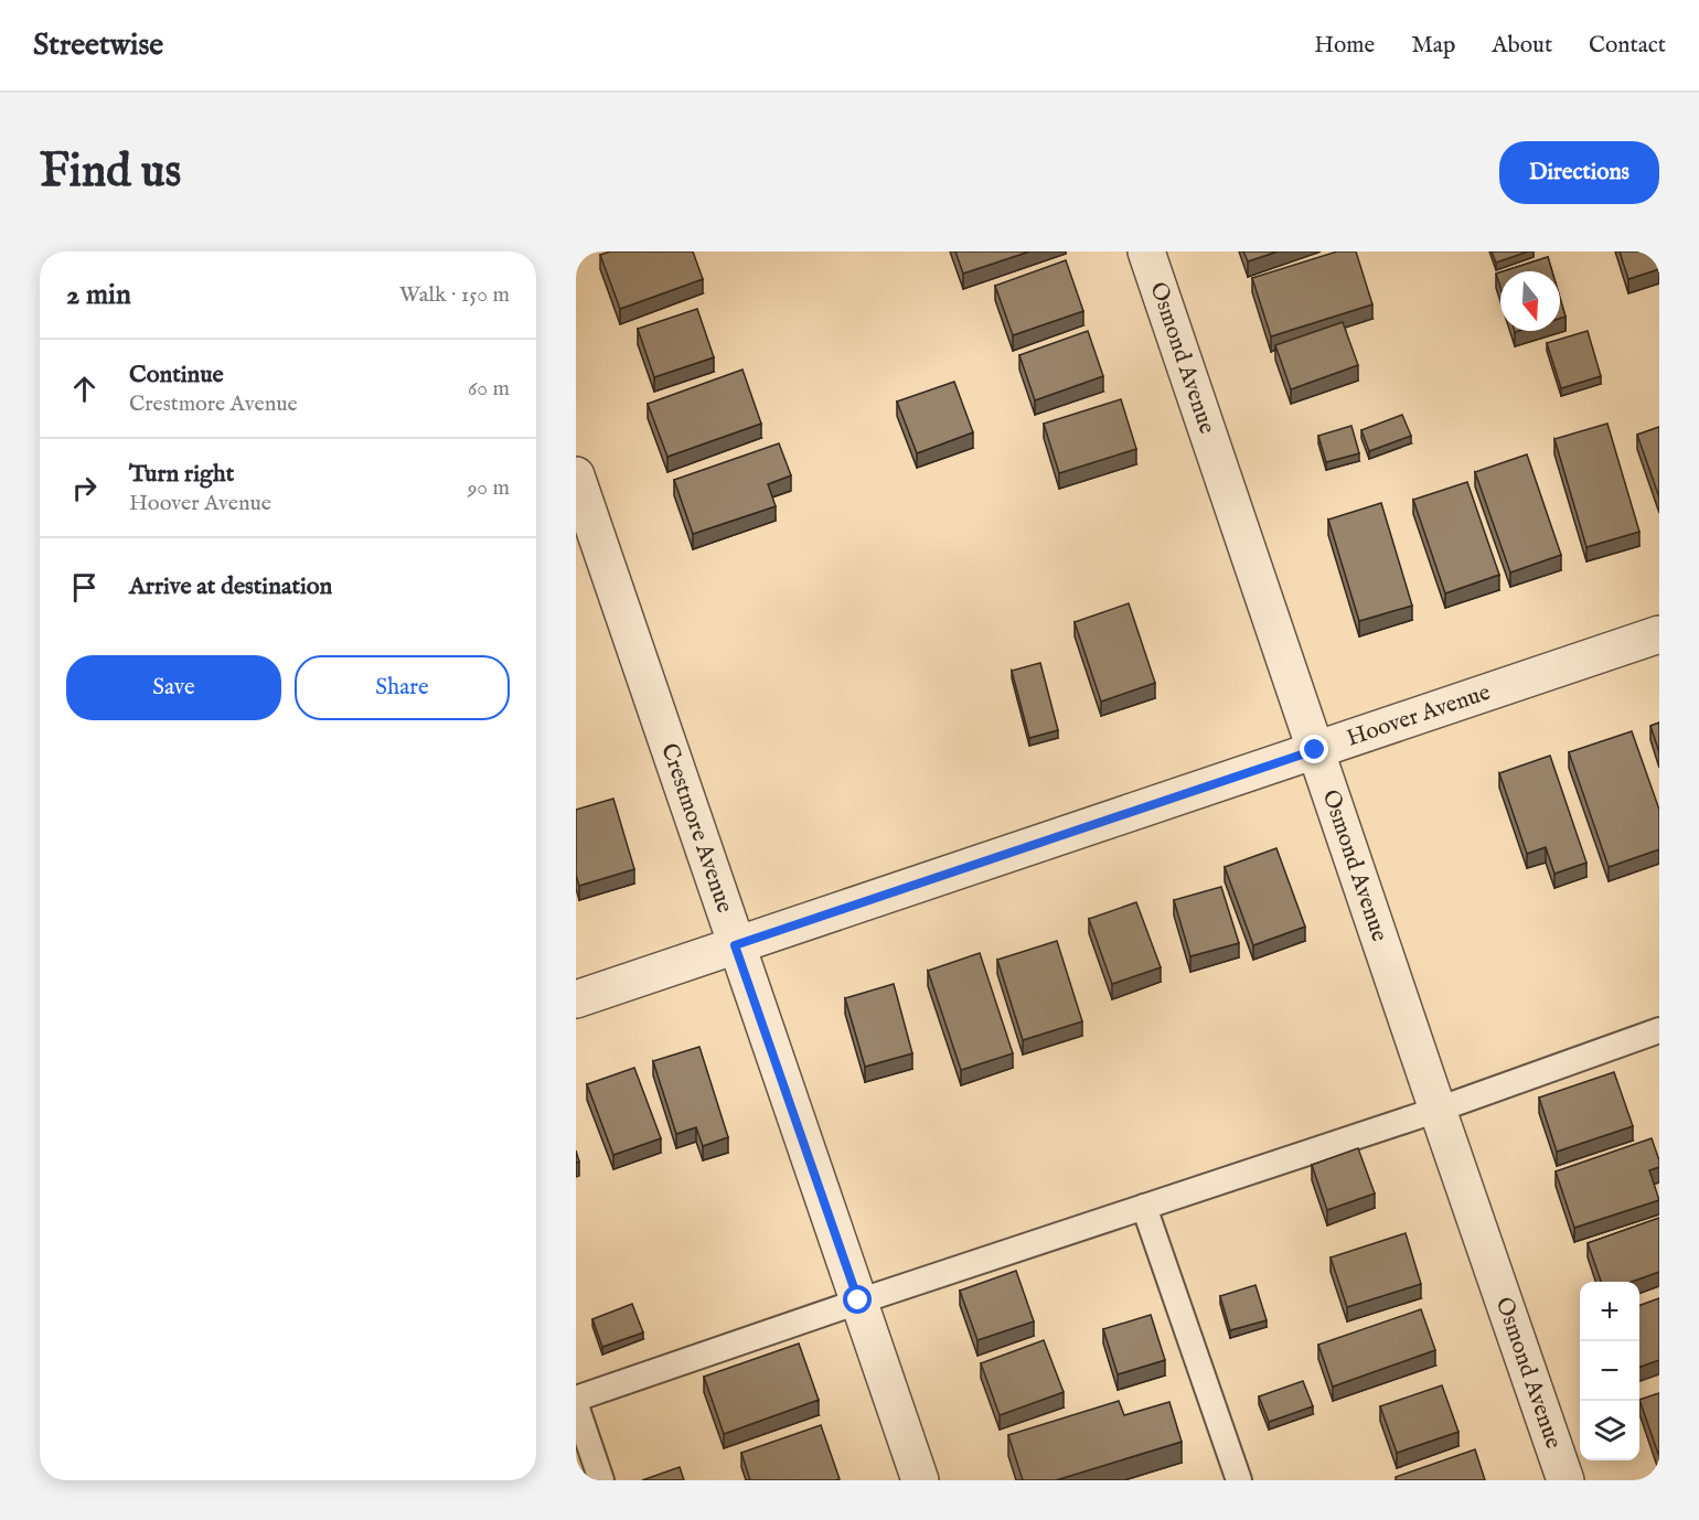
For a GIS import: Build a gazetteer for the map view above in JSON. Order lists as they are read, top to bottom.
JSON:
{
  "streets": {
    "street": ["Osmond Avenue", "Hoover Avenue", "Crestmore Avenue"]
  },
  "crossings": [
    ["Osmond Avenue", "Hoover Avenue"],
    ["Hoover Avenue", "Crestmore Avenue"]
  ],
  "north": "bottom",
  "page": {
    "header": "Streetwise",
    "nav": [
      "Home",
      "Map",
      "About",
      "Contact"
    ],
    "buttons": [
      "Directions",
      ["Save", "Share"]
    ],
    "title": "Find us",
    "heading": ["2 min", "Walk · 150 m"],
    "list": [
      ["Continue", "Crestmore Avenue", "60 m"],
      ["Turn right", "Hoover Avenue", "90 m"],
      "Arrive at destination"
    ],
    "map_buttons": ["+", "−"]
  }
}
